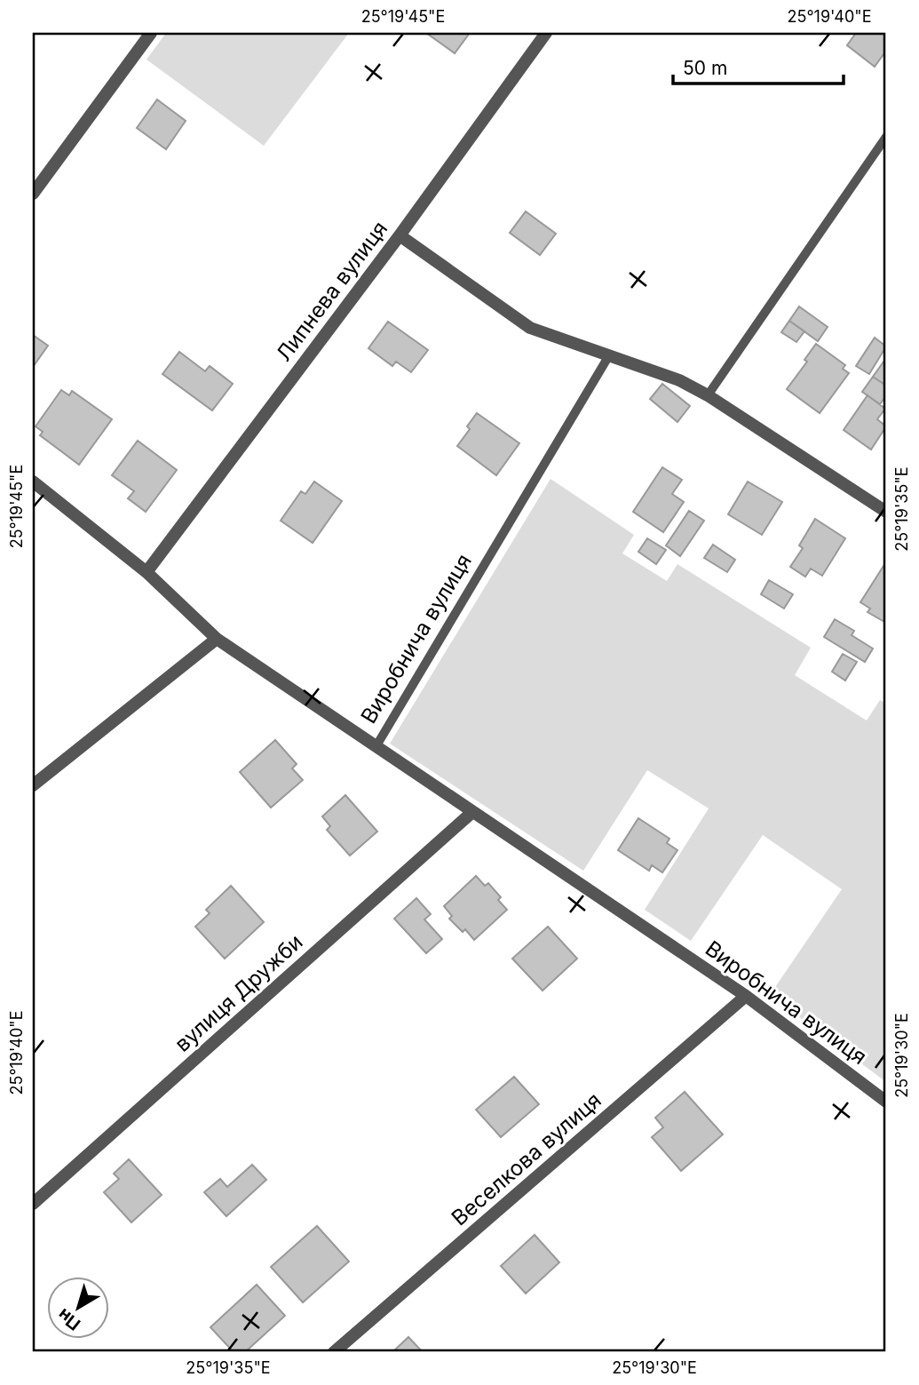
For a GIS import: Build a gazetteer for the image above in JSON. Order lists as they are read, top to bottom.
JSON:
{
  "streets": {
    "street": [
      "Липнева вулиця",
      "Виробнича вулиця",
      "вулиця Дружби",
      "Веселкова вулиця"
    ]
  },
  "crossings": [
    ["Виробнича вулиця", "вулиця Дружби"],
    ["Виробнича вулиця", "Веселкова вулиця"]
  ],
  "scale_bar": "50 m",
  "north": "bottom left",
  "coordinates": [
    "25°19'45\"E",
    "25°19'40\"E",
    "25°19'35\"E",
    "25°19'30\"E"
  ]
}
